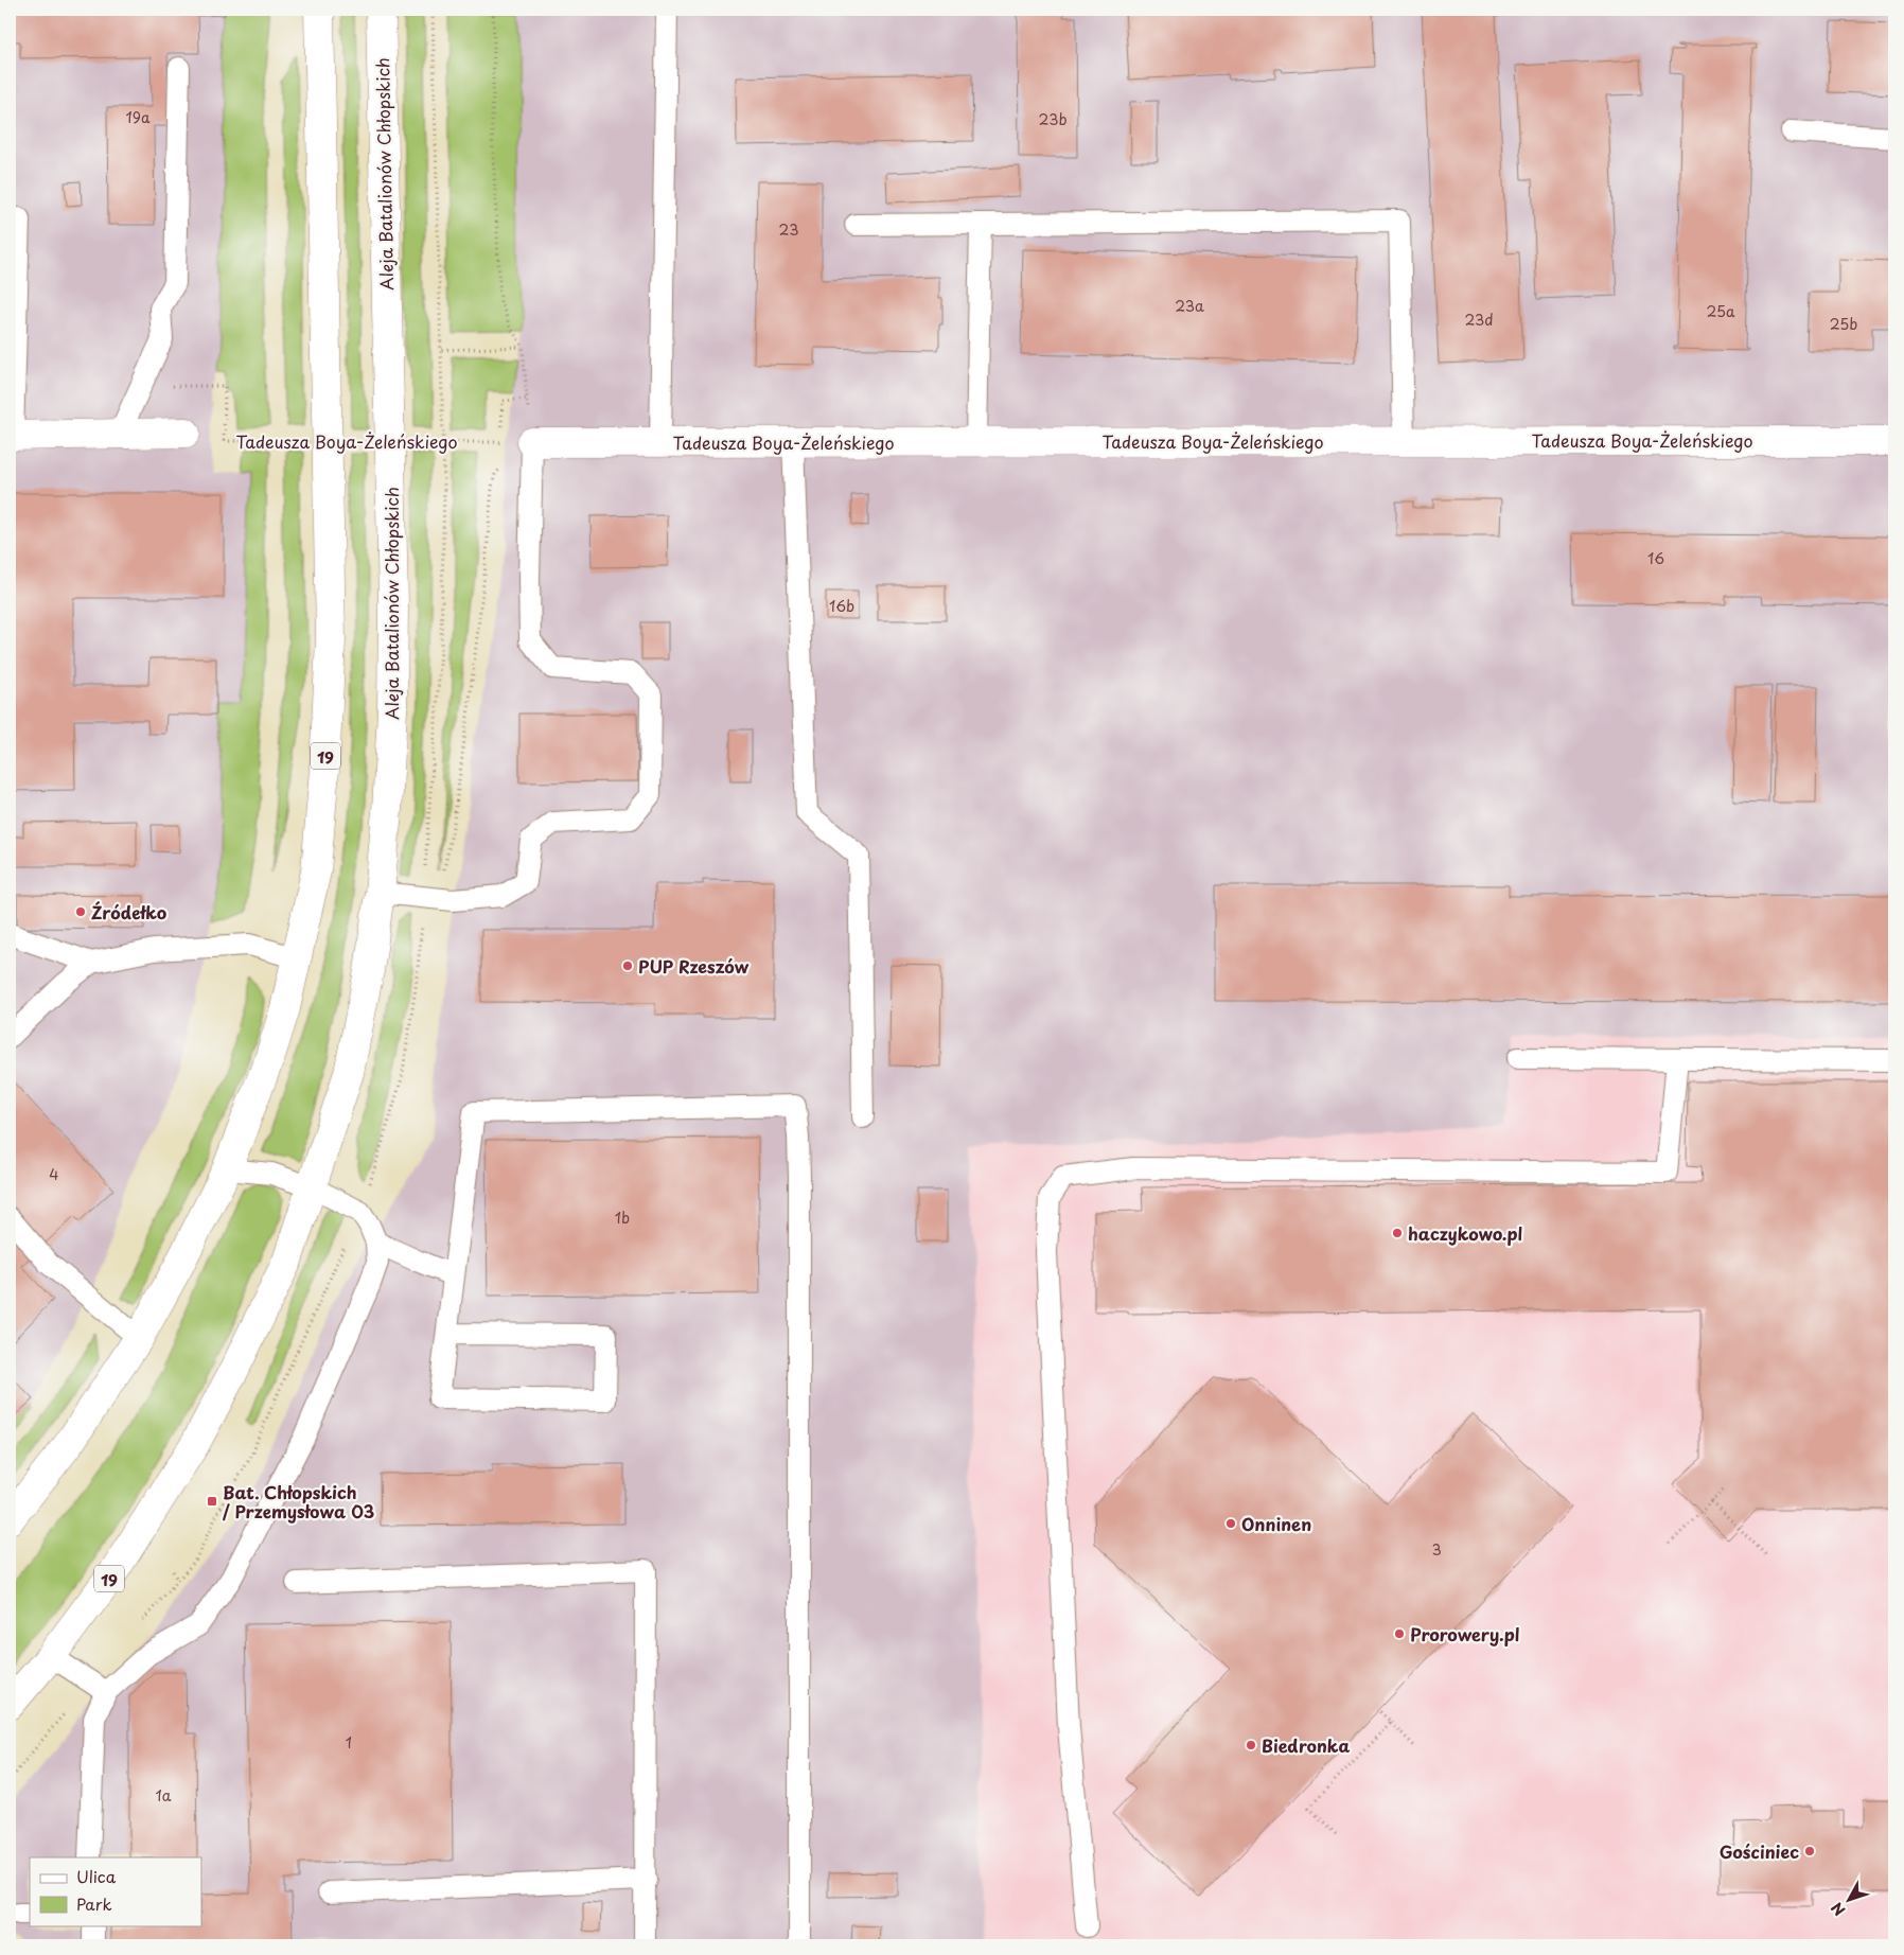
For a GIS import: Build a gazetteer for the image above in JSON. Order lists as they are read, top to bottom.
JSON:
{
  "streets": {
    "main road": ["Aleja Batalionów Chłopskich", "Tadeusza Boya-Żeleńskiego", "19"]
  },
  "places": {
    "other": [
      "Źródełko",
      "PUP Rzeszów",
      "haczykowo.pl",
      "Onninen",
      "Prorowery.pl",
      "Biedronka",
      "Gościniec"
    ],
    "transit": ["Bat. Chłopskich / Przemysłowa 03"]
  },
  "house_numbers": [
    "19a",
    "23b",
    "23",
    "23a",
    "25a",
    "23d",
    "25b",
    "16",
    "16b",
    "4",
    "1b",
    "3",
    "1",
    "1a"
  ],
  "legend": ["Ulica", "Park"],
  "north": "bottom left"
}
